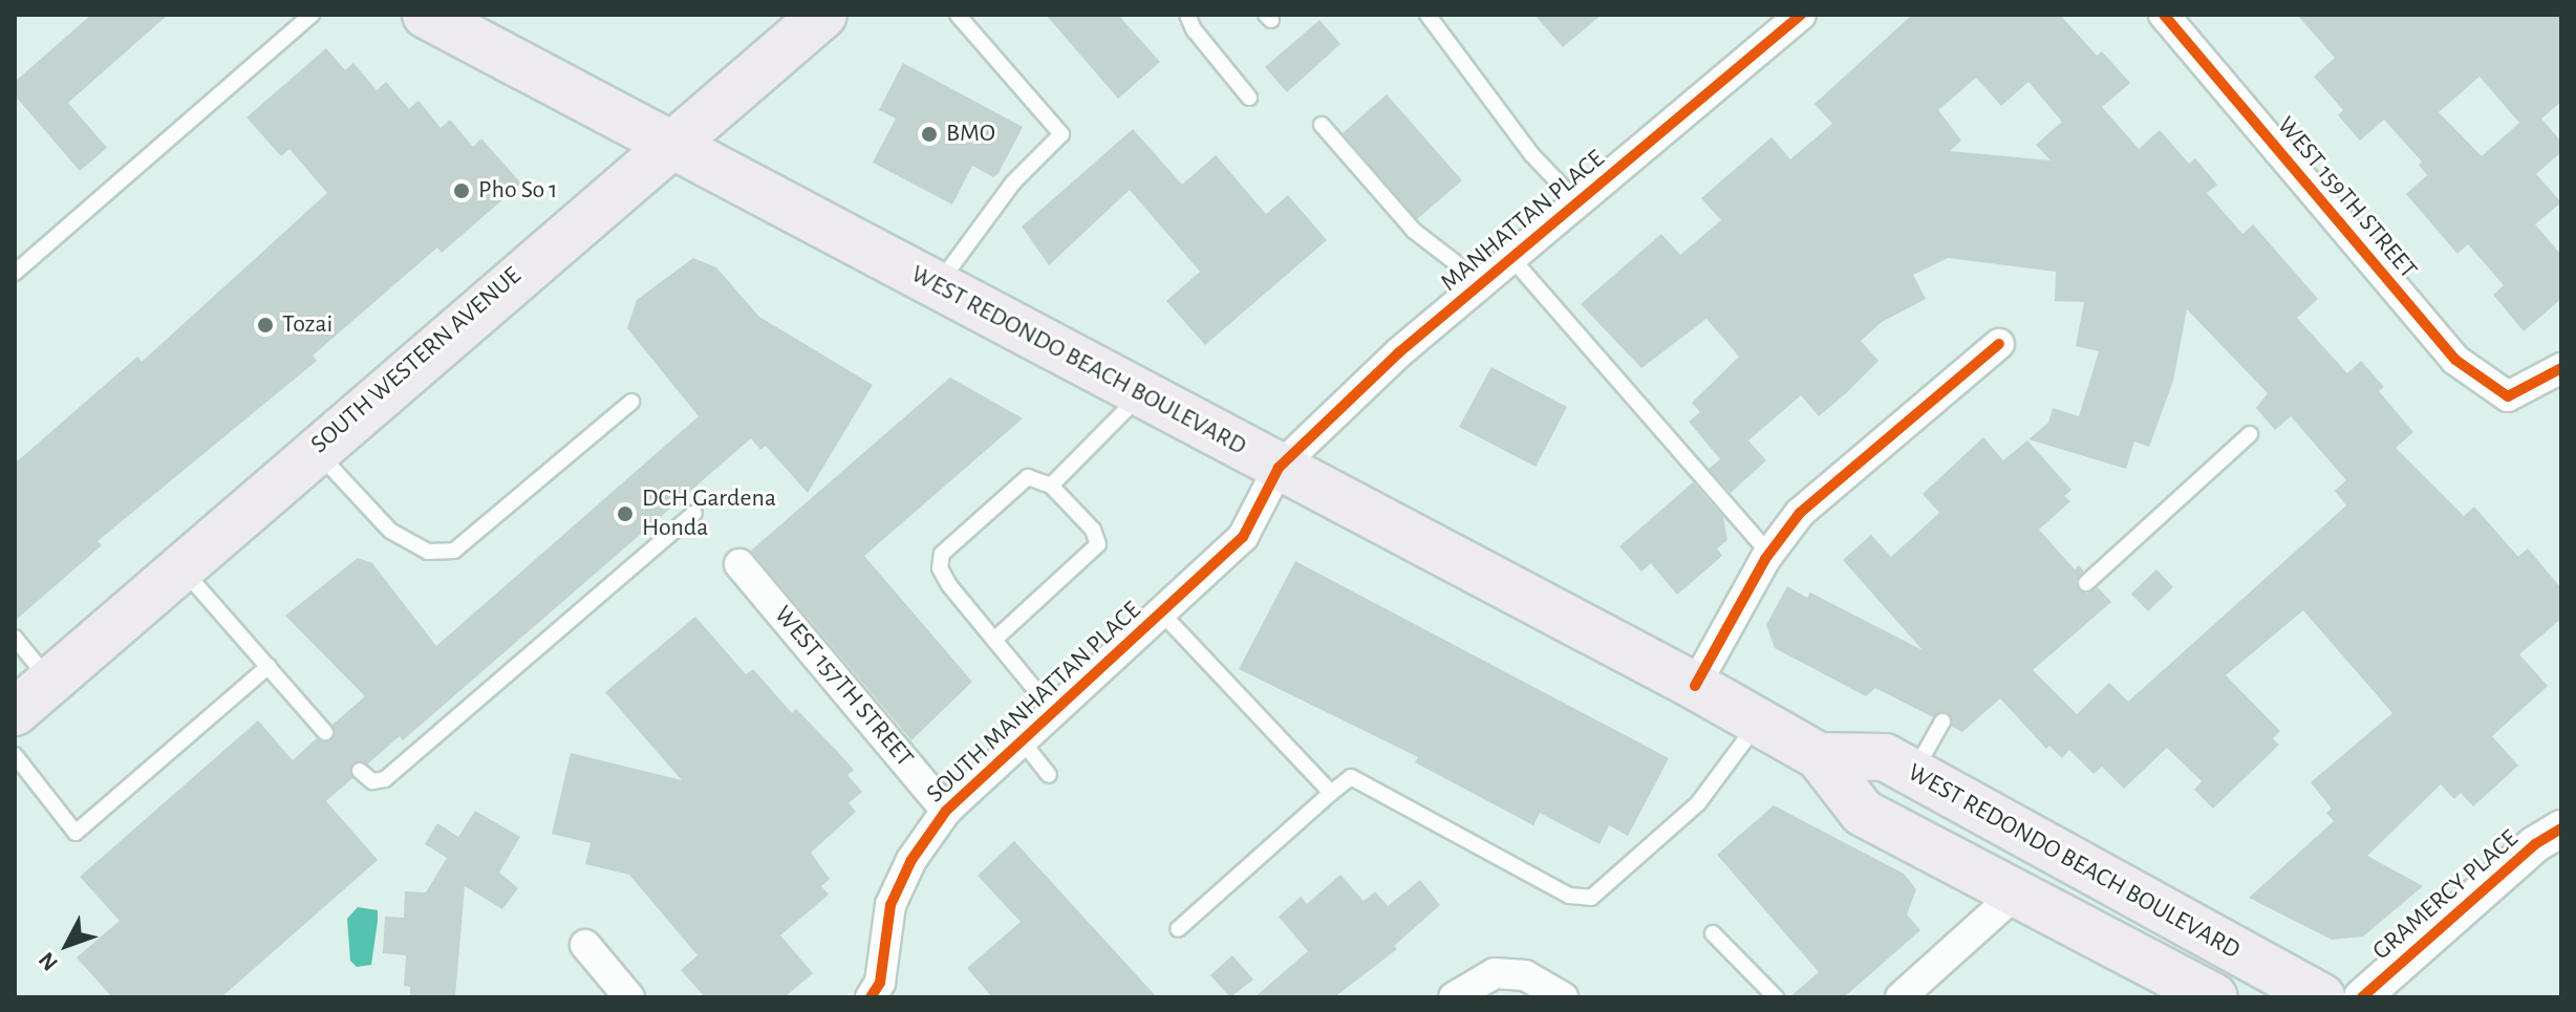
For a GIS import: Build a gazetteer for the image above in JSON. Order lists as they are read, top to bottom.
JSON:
{
  "streets": {
    "main road": ["SOUTH WESTERN AVENUE", "WEST REDONDO BEACH BOULEVARD"],
    "street": [
      "WEST 159TH STREET",
      "MANHATTAN PLACE",
      "WEST 157TH STREET",
      "SOUTH MANHATTAN PLACE",
      "GRAMERCY PLACE"
    ]
  },
  "crossings": [
    ["MANHATTAN PLACE", "WEST REDONDO BEACH BOULEVARD"],
    ["MANHATTAN PLACE", "SOUTH MANHATTAN PLACE"],
    ["SOUTH WESTERN AVENUE", "WEST REDONDO BEACH BOULEVARD"],
    ["WEST REDONDO BEACH BOULEVARD", "SOUTH MANHATTAN PLACE"],
    ["WEST 157TH STREET", "SOUTH MANHATTAN PLACE"]
  ],
  "places": [
    "BMO",
    "Pho So 1",
    "Tozai",
    "DCH Gardena Honda"
  ],
  "north": "bottom left"
}
